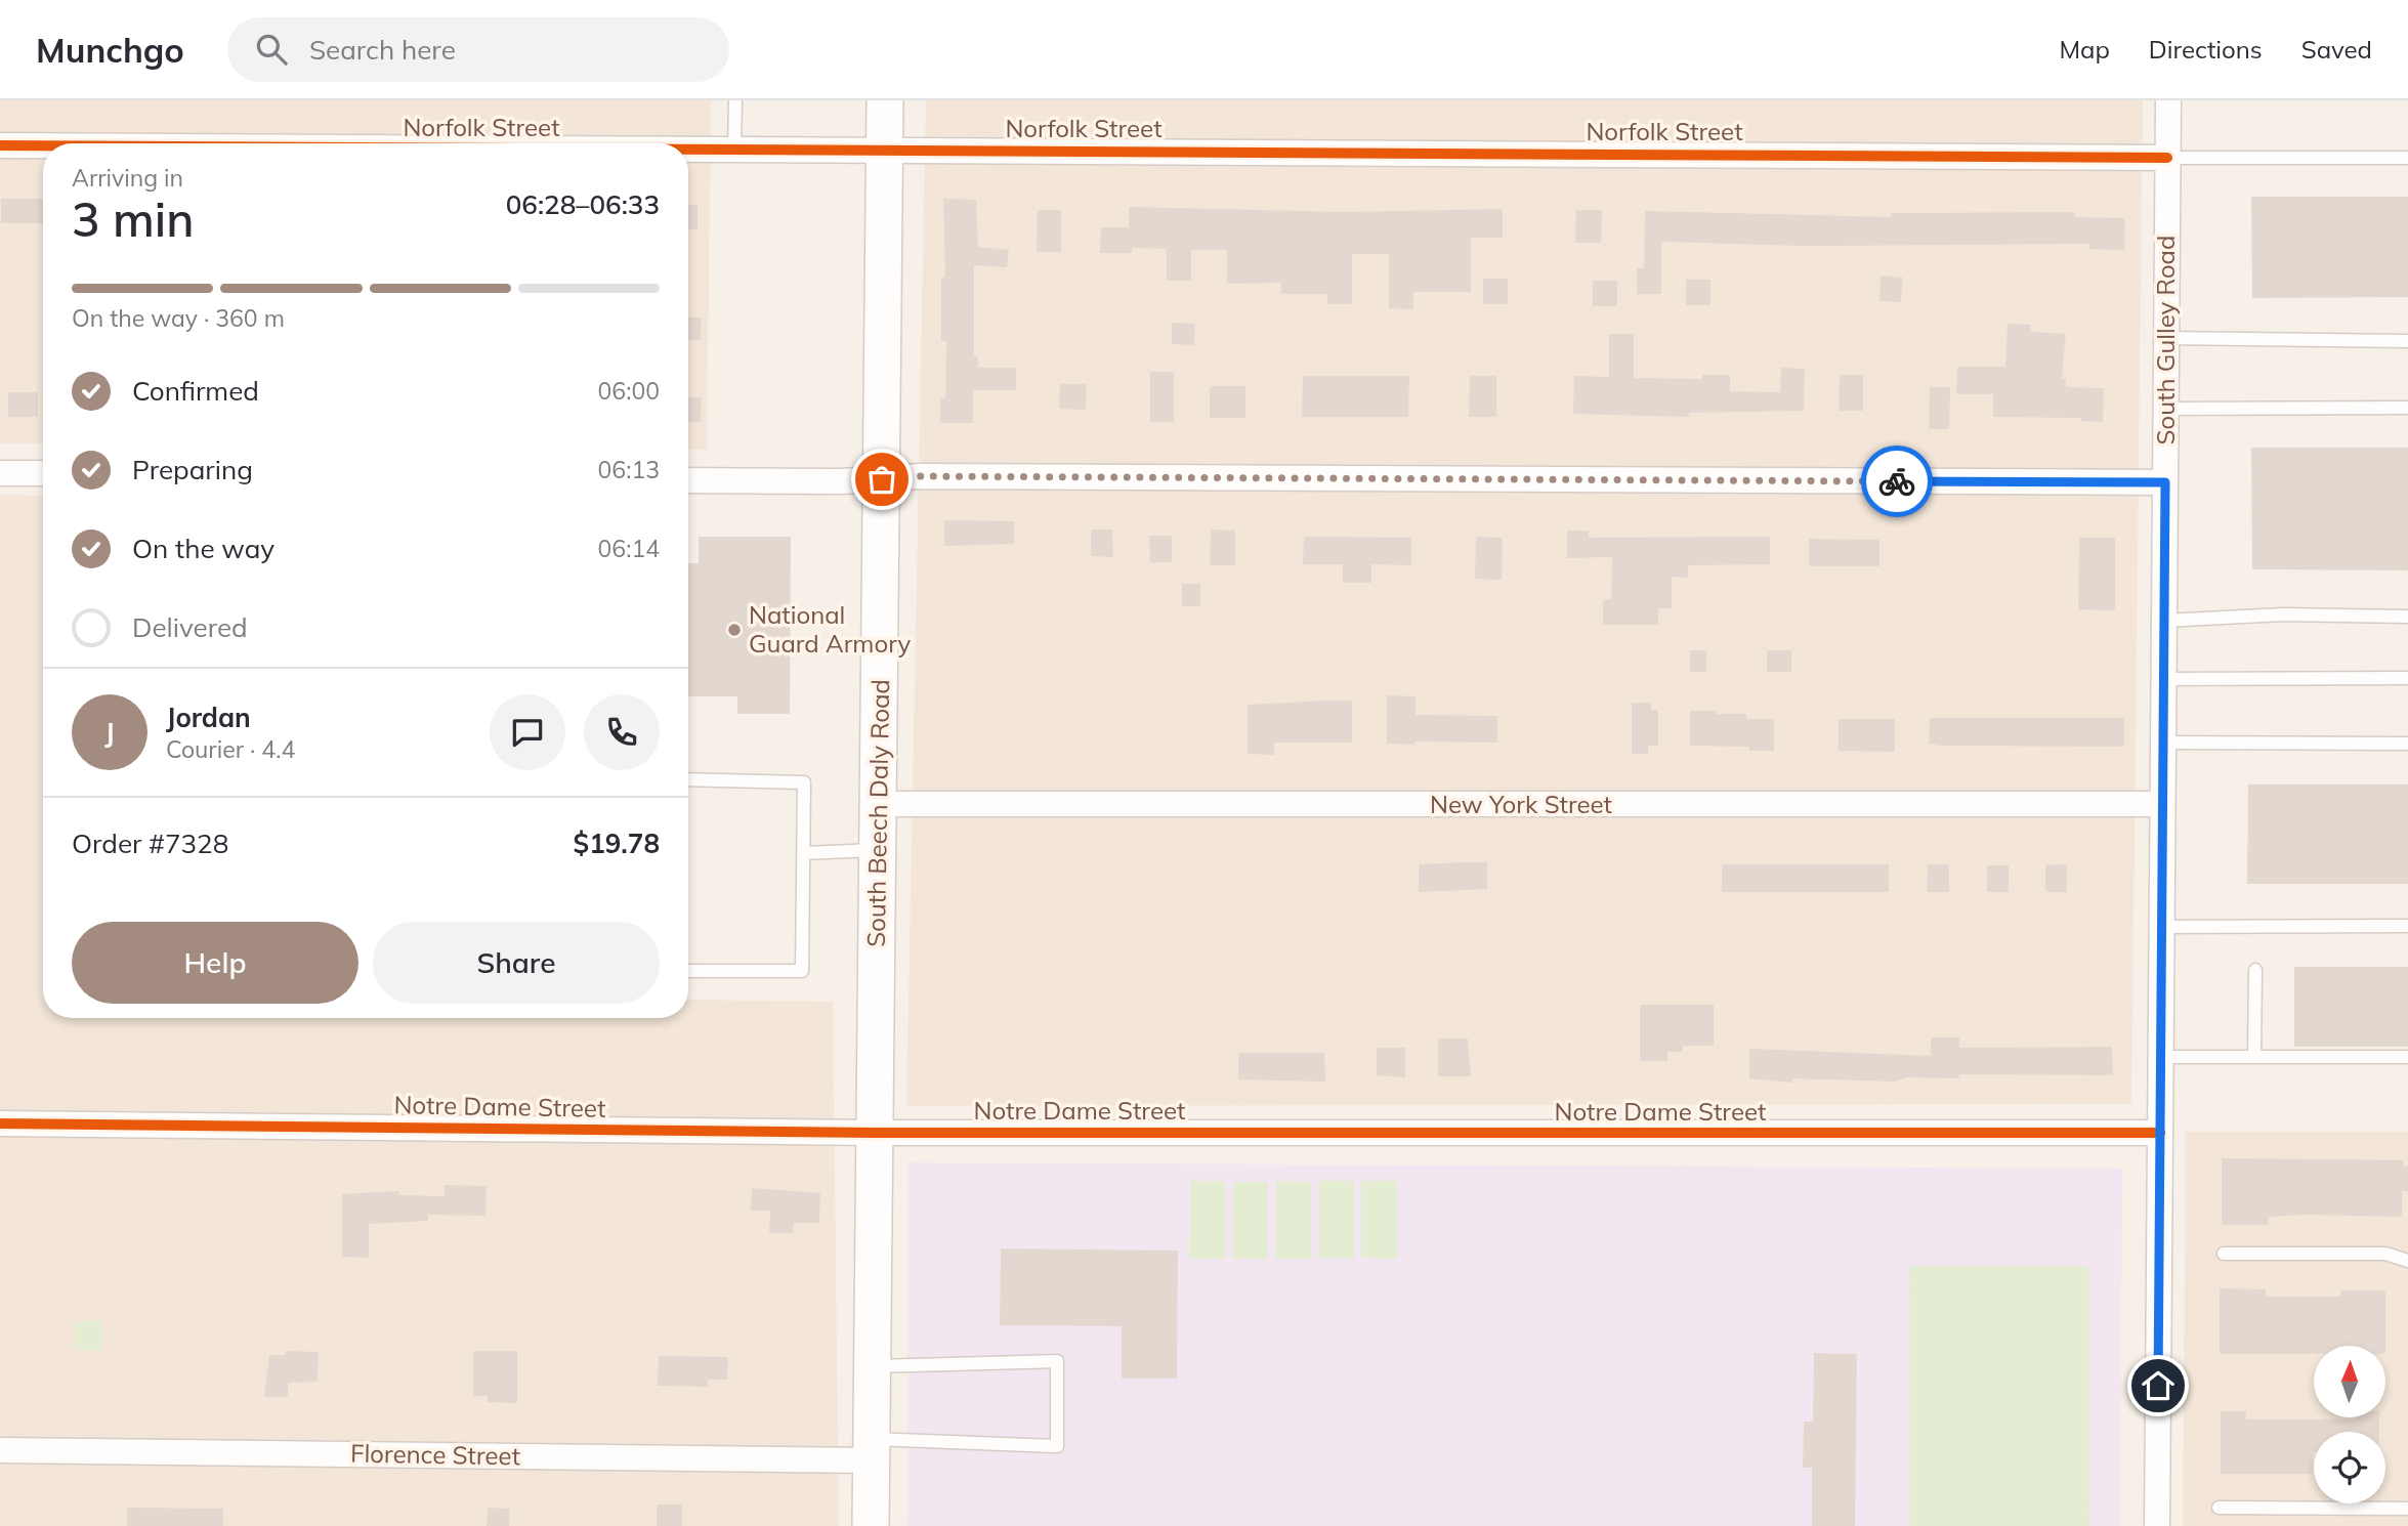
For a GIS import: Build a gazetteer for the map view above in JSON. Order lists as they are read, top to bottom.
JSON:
{
  "streets": {
    "main road": ["South Beech Daly Road"],
    "street": [
      "Norfolk Street",
      "South Gulley Road",
      "New York Street",
      "Notre Dame Street",
      "Florence Street"
    ]
  },
  "crossings": [
    ["Norfolk Street", "South Gulley Road"],
    ["Norfolk Street", "South Beech Daly Road"],
    ["South Gulley Road", "New York Street"],
    ["South Gulley Road", "Notre Dame Street"],
    ["New York Street", "South Beech Daly Road"],
    ["South Beech Daly Road", "Notre Dame Street"],
    ["South Beech Daly Road", "Florence Street"]
  ],
  "places": ["National Guard Armory"],
  "north": "top",
  "page": {
    "header": "Munchgo",
    "search": "Search here",
    "nav": ["Map", "Directions", "Saved"],
    "heading": ["3 min", "Arriving in", "06:28–06:33"],
    "panel": [
      "Jordan",
      "Courier · 4.4",
      "Order #7328",
      "$19.78"
    ],
    "bar": "On the way · 360 m",
    "list": [
      ["Confirmed", "06:00"],
      ["Preparing", "06:13"],
      ["On the way", "06:14"],
      "Delivered"
    ],
    "round": "J",
    "buttons": ["Help", "Share"]
  }
}
